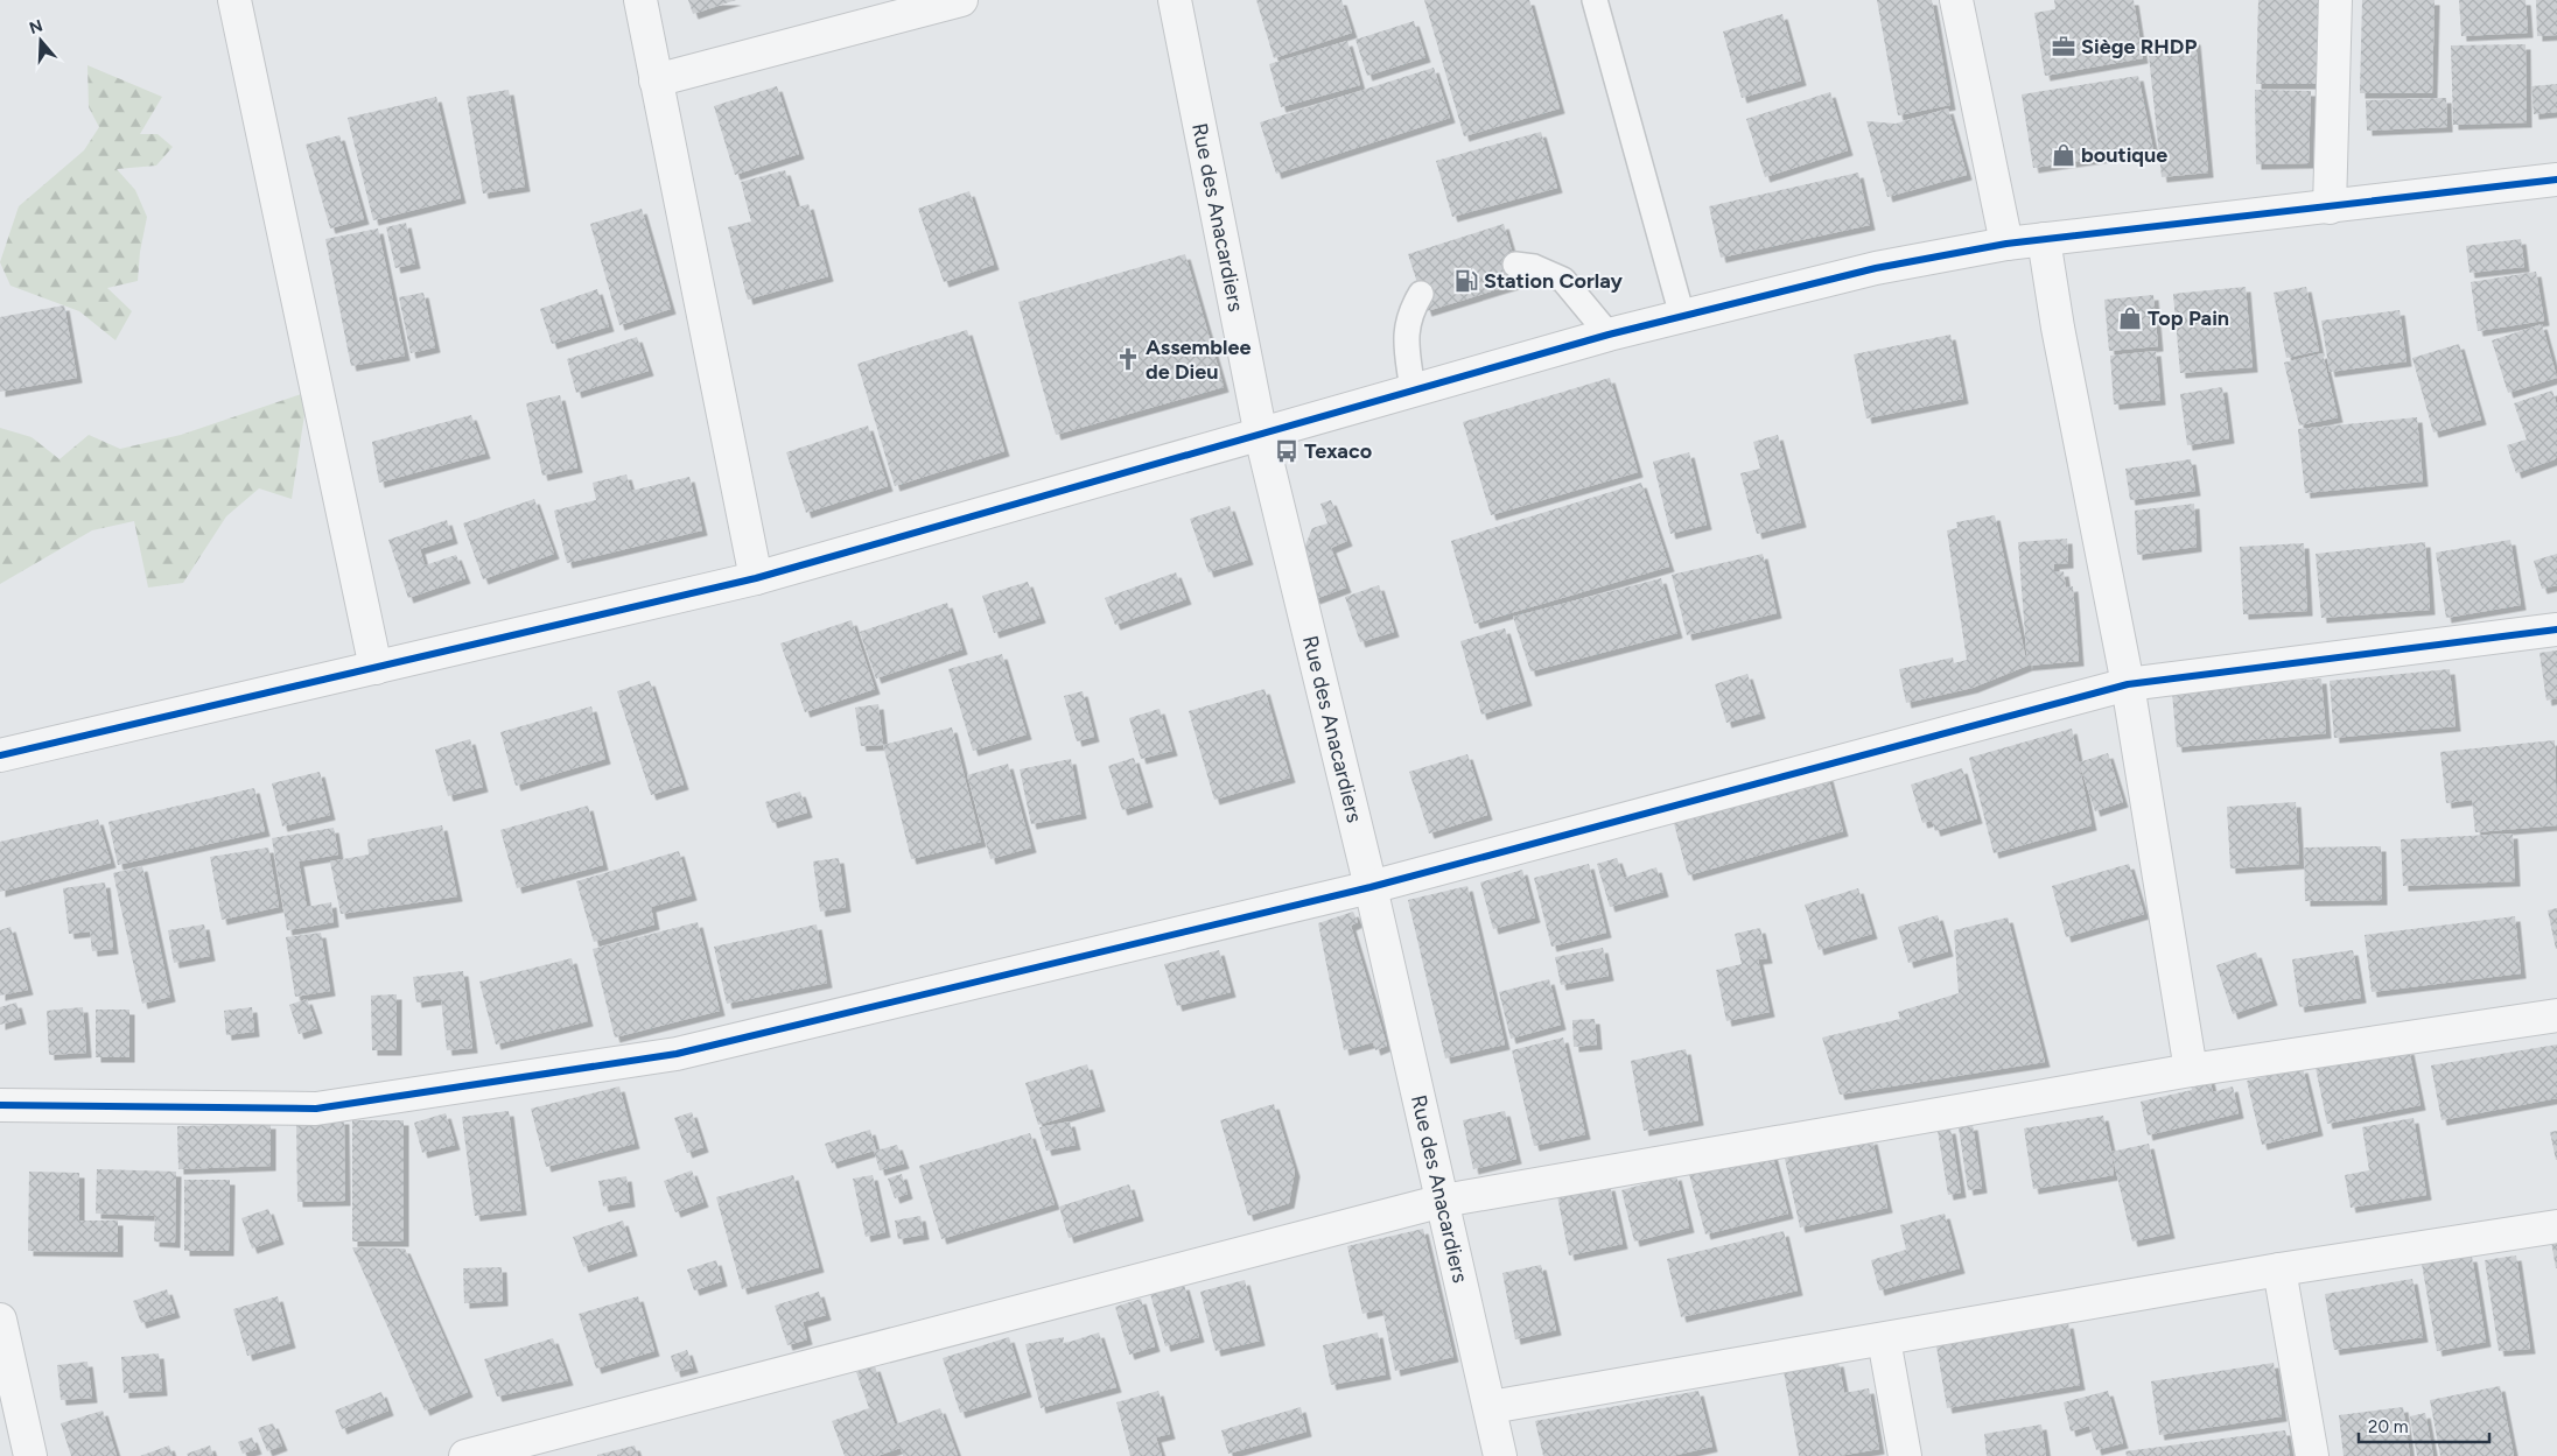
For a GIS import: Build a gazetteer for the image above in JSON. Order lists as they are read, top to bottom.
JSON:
{
  "streets": {
    "street": ["Rue des Anacardiers"]
  },
  "places": {
    "office": ["Siège RHDP"],
    "shop": ["boutique", "Top Pain"],
    "fuel station": ["Station Corlay"],
    "church": ["Assemblee de Dieu"],
    "bus stop": ["Texaco"]
  },
  "scale_bar": "20 m",
  "north": "top"
}
